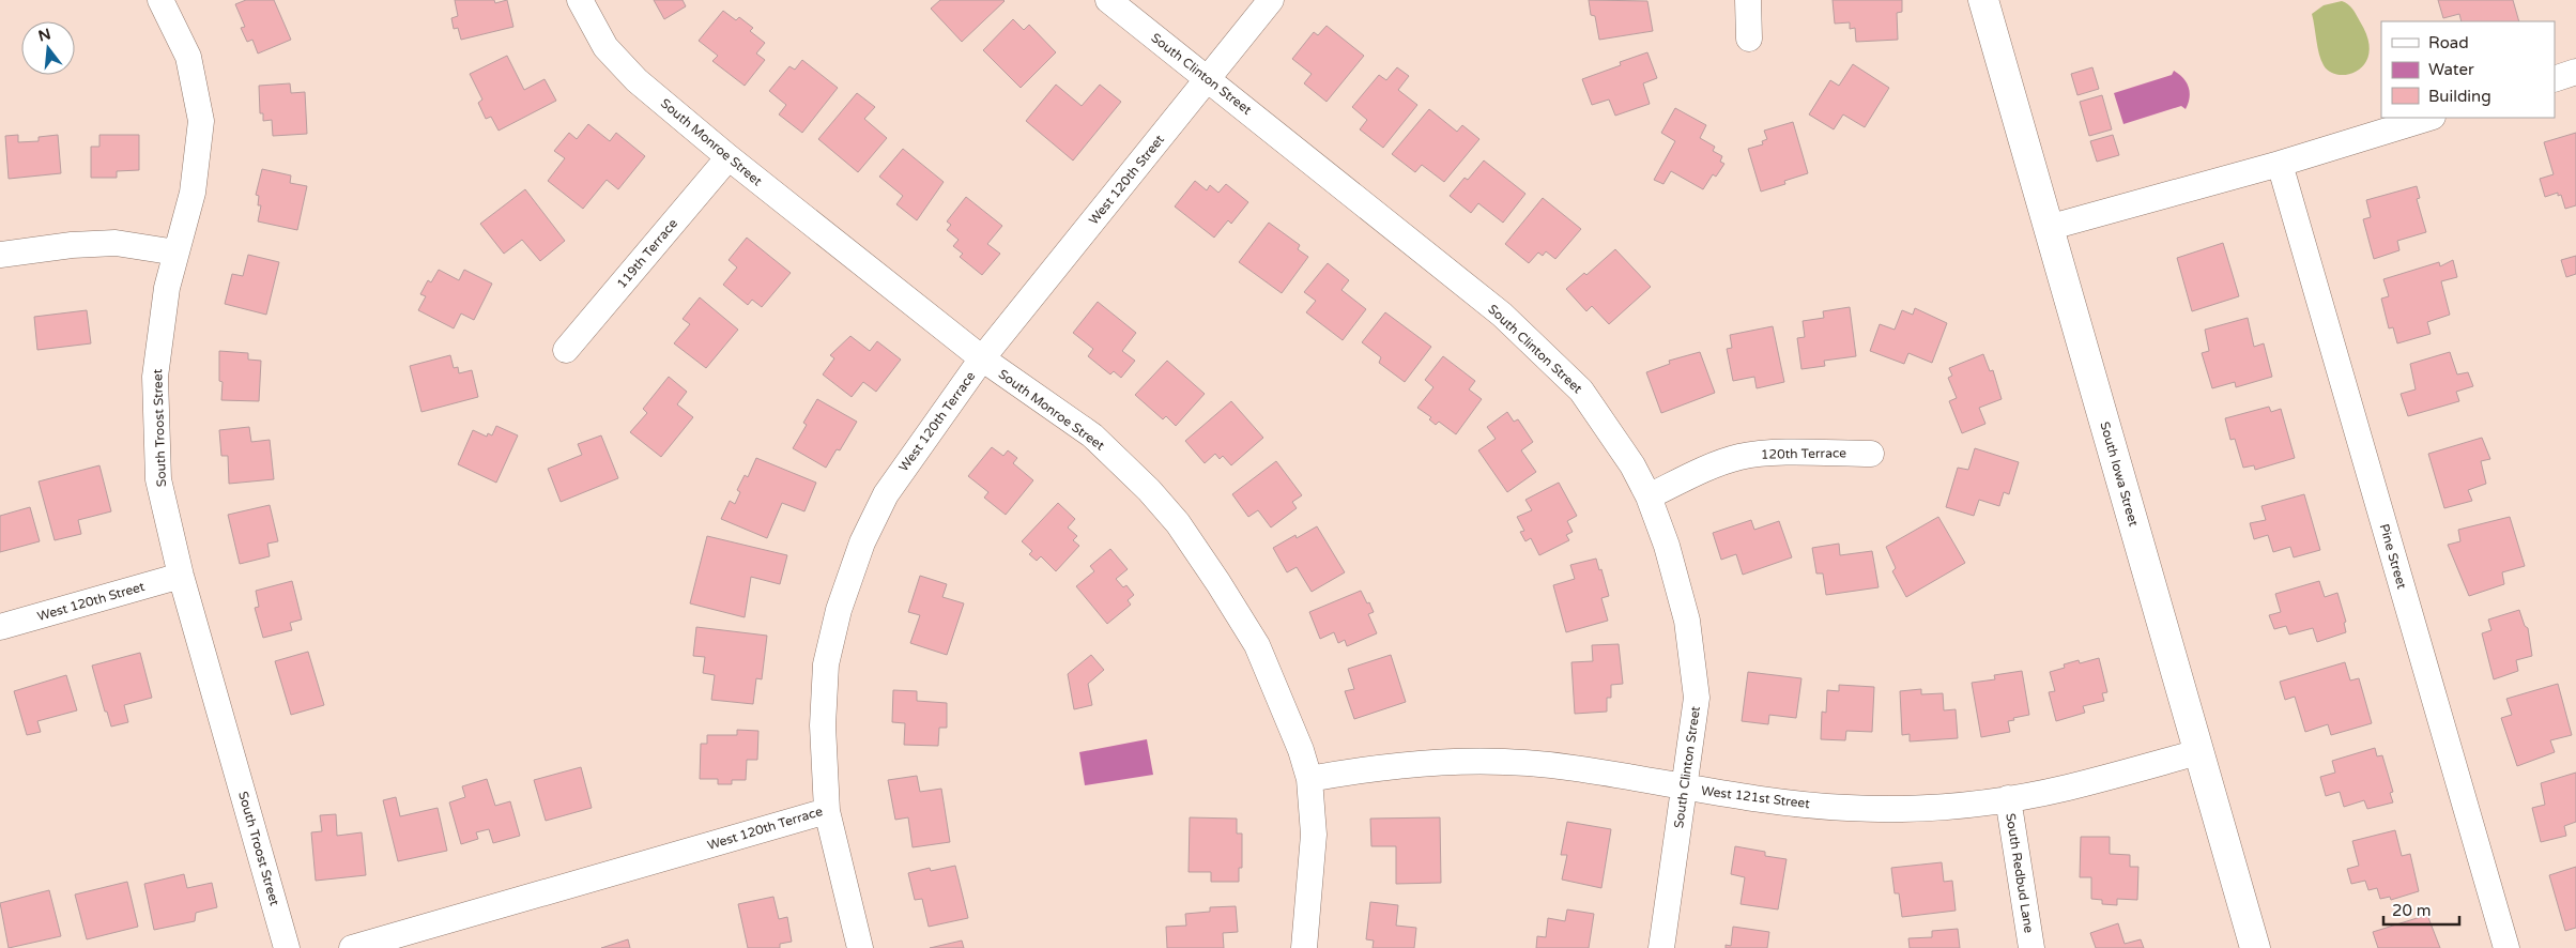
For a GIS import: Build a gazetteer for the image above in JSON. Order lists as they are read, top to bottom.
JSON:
{
  "streets": {
    "street": [
      "South Clinton Street",
      "South Monroe Street",
      "West 120th Street",
      "119th Terrace",
      "West 120th Terrace",
      "South Troost Street",
      "120th Terrace",
      "South Iowa Street",
      "Pine Street",
      "West 121st Street",
      "South Redbud Lane"
    ]
  },
  "crossings": [
    ["South Clinton Street", "West 120th Street"],
    ["South Clinton Street", "120th Terrace"],
    ["South Clinton Street", "West 121st Street"],
    ["South Monroe Street", "West 120th Street"],
    ["South Monroe Street", "119th Terrace"],
    ["South Monroe Street", "West 120th Terrace"],
    ["South Monroe Street", "West 121st Street"],
    ["West 120th Street", "West 120th Terrace"],
    ["West 120th Street", "South Troost Street"],
    ["South Iowa Street", "West 121st Street"],
    ["West 121st Street", "South Redbud Lane"]
  ],
  "legend": ["Road", "Water", "Building"],
  "scale_bar": "20 m",
  "north": "top"
}
